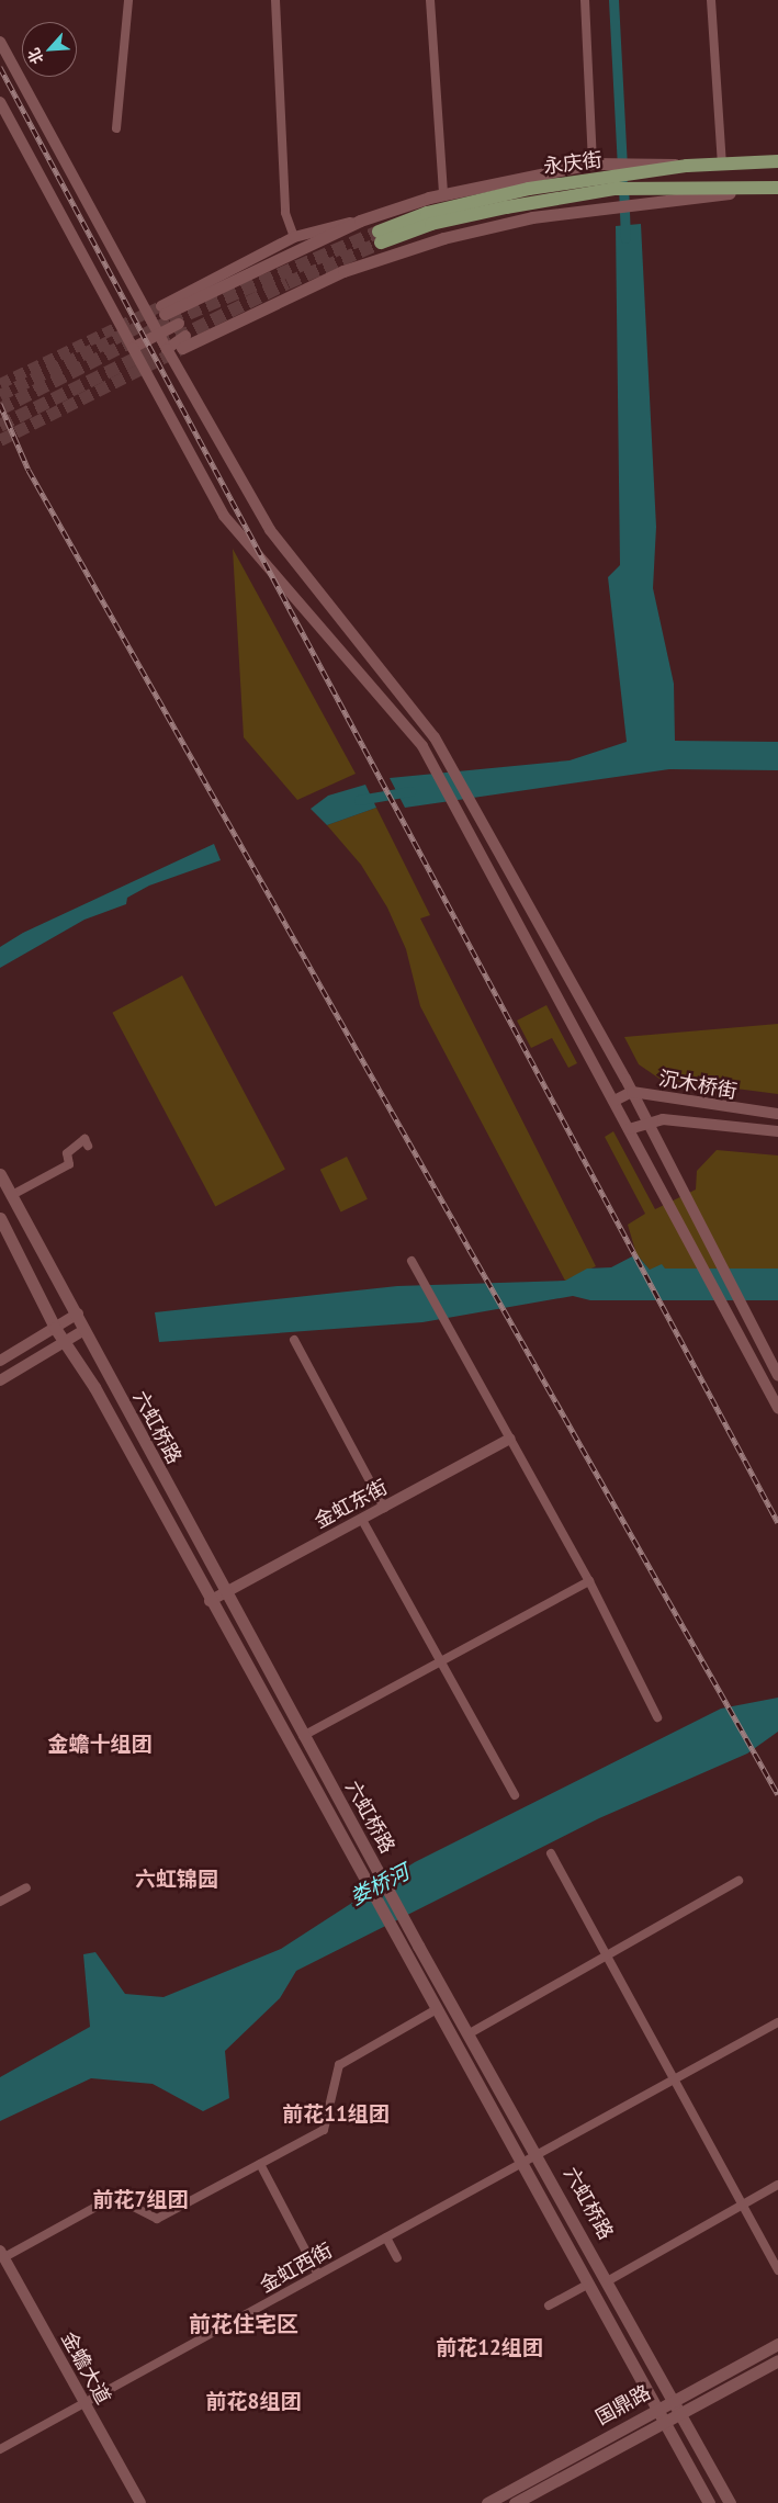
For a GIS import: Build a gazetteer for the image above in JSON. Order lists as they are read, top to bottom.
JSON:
{
  "streets": {
    "main road": ["永庆街", "六虹桥路", "国鼎路"],
    "street": [
      "沉木桥街",
      "金虹东街",
      "金虹西街",
      "金蟾大道"
    ]
  },
  "crossings": [
    ["六虹桥路", "金虹东街"],
    ["六虹桥路", "金虹西街"],
    ["六虹桥路", "国鼎路"],
    ["金虹西街", "金蟾大道"]
  ],
  "districts": [
    "金蟾十组团",
    "六虹锦园",
    "前花11组团",
    "前花7组团",
    "前花住宅区",
    "前花12组团",
    "前花8组团"
  ],
  "water": ["娄桥河"],
  "north": "bottom left"
}
